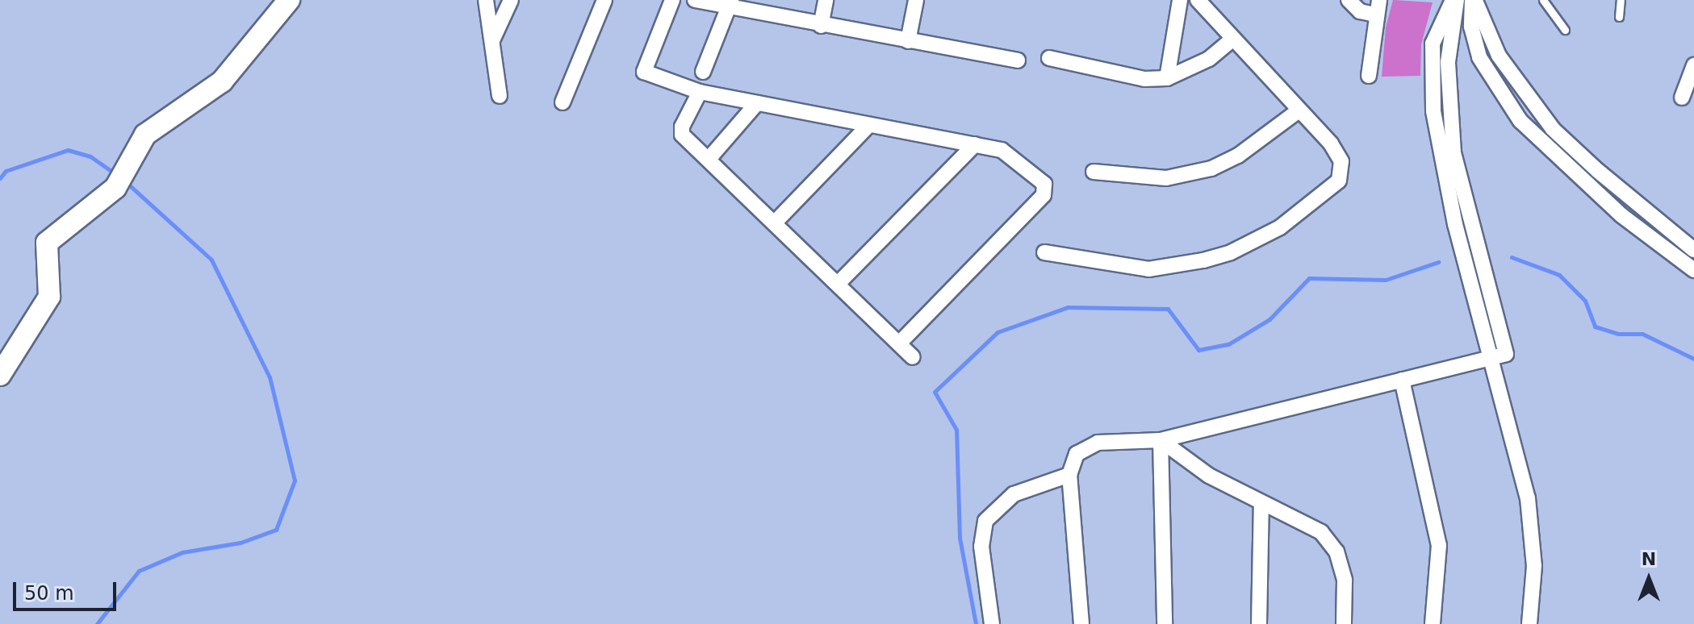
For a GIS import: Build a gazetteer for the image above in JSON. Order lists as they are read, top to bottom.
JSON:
{
  "scale_bar": "50 m",
  "north": "top"
}
